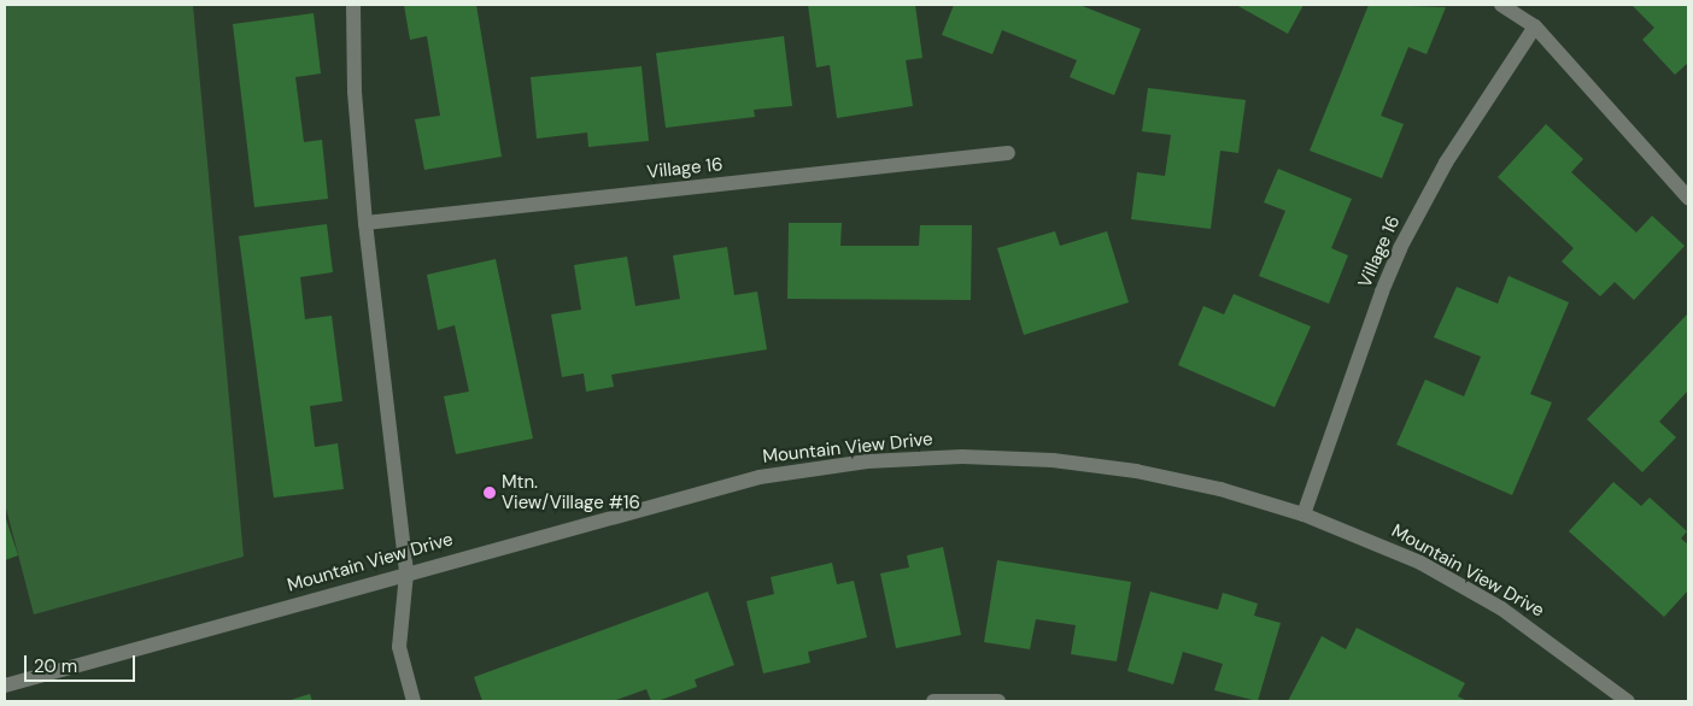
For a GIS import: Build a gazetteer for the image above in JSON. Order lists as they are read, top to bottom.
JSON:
{
  "streets": {
    "street": ["Village 16", "Mountain View Drive"]
  },
  "crossings": [
    ["Village 16", "Mountain View Drive"]
  ],
  "places": ["Mtn. View/Village #16"],
  "scale_bar": "20 m"
}
